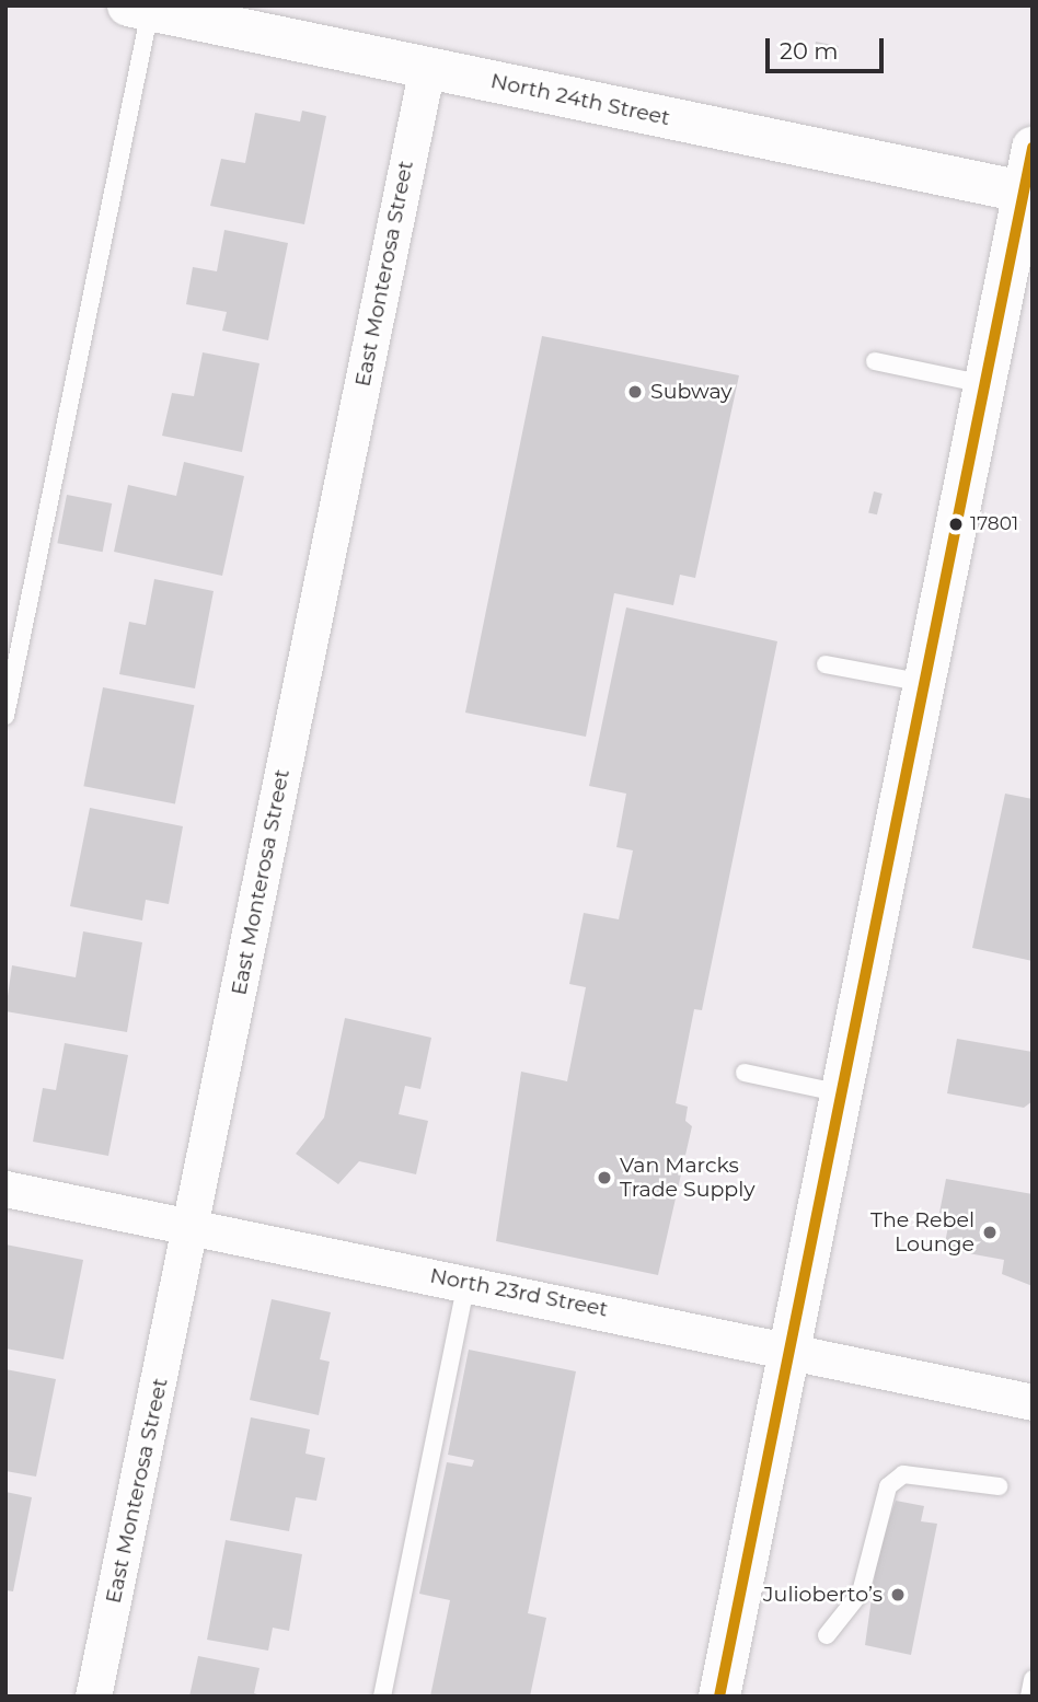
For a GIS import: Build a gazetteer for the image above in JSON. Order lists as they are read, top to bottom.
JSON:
{
  "streets": {
    "main road": ["North 24th Street"],
    "street": ["East Monterosa Street", "North 23rd Street"]
  },
  "crossings": [
    ["North 24th Street", "East Monterosa Street"],
    ["East Monterosa Street", "North 23rd Street"]
  ],
  "places": [
    "Subway",
    "17801",
    "Van Marcks Trade Supply",
    "The Rebel Lounge",
    "Julioberto’s"
  ],
  "scale_bar": "20 m"
}
